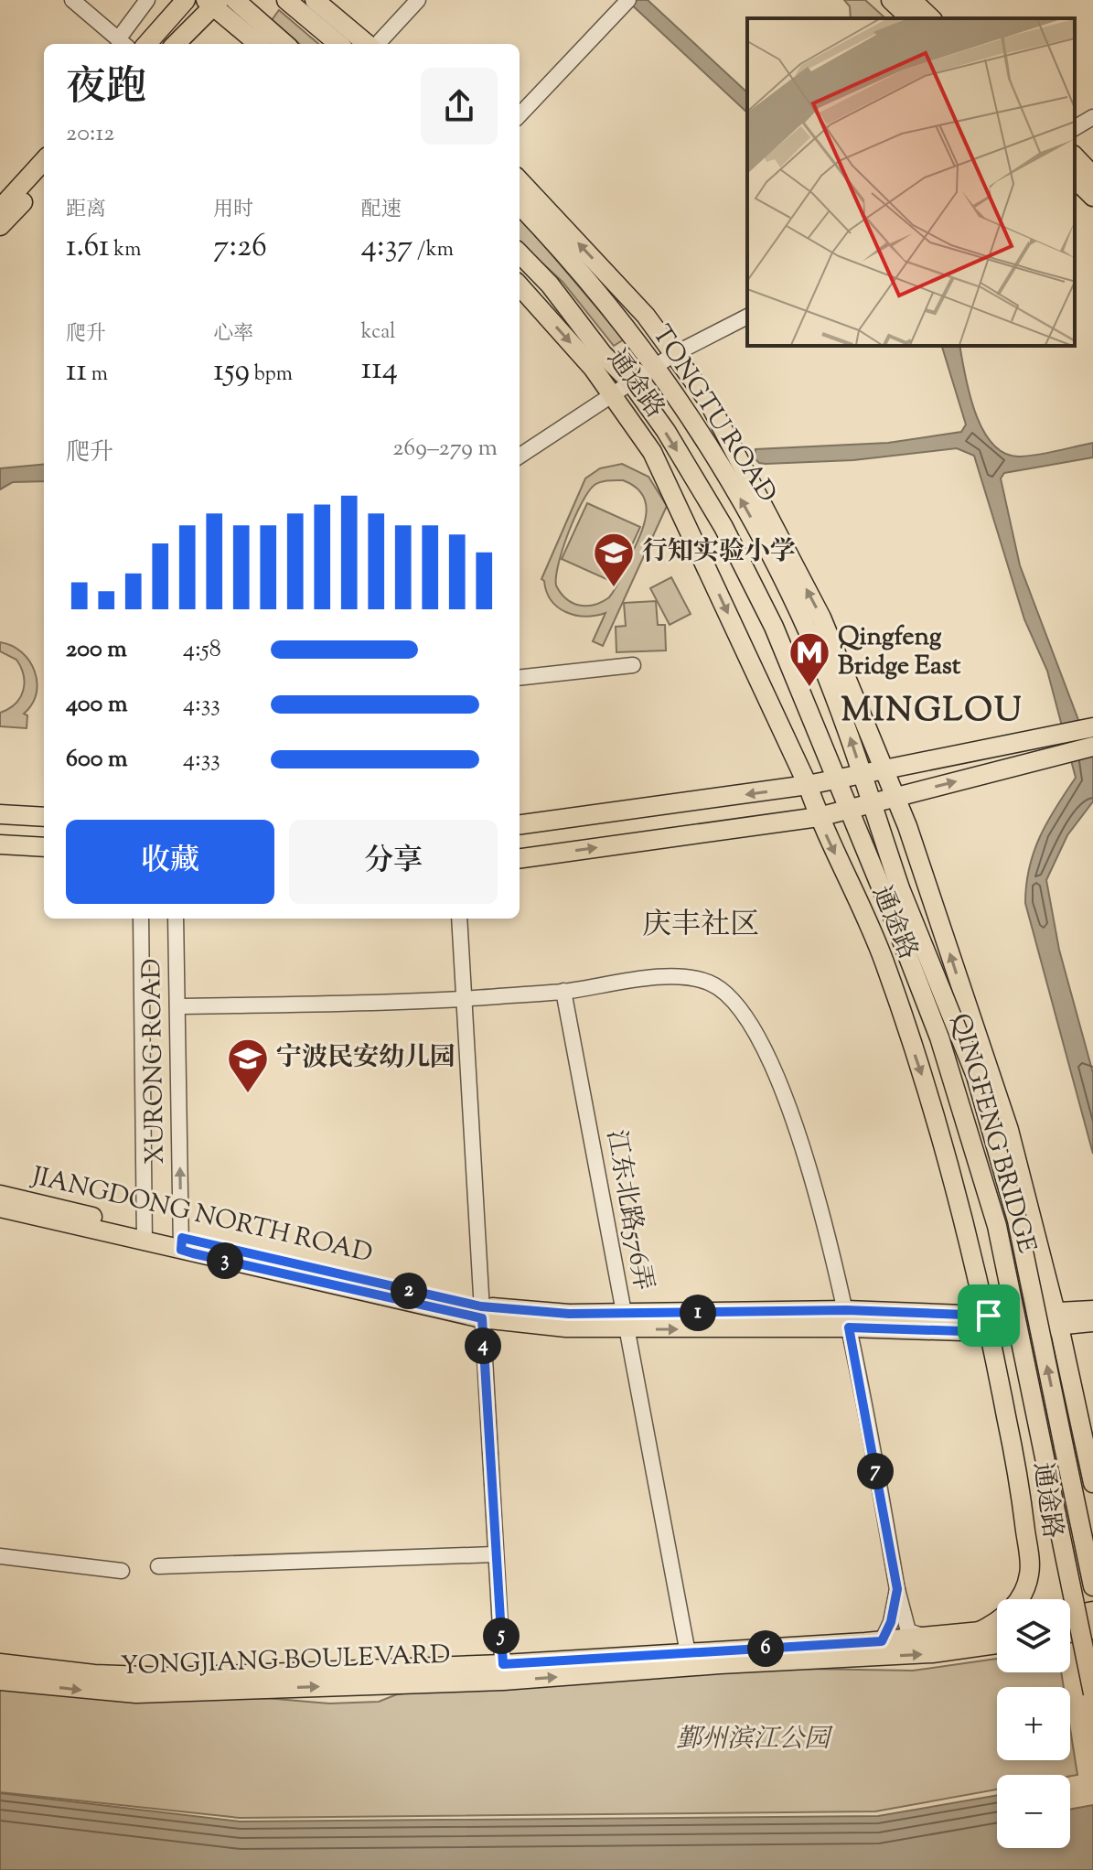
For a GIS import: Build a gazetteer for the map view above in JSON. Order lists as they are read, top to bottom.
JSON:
{
  "streets": {
    "main road": [
      "通途路",
      "TONGTU ROAD",
      "QINGFENG BRIDGE",
      "JIANGDONG NORTH ROAD",
      "YONGJIANG BOULEVARD"
    ],
    "street": ["XURONG ROAD", "江东北路576弄"]
  },
  "crossings": [
    ["通途路", "JIANGDONG NORTH ROAD"],
    ["通途路", "YONGJIANG BOULEVARD"],
    ["TONGTU ROAD", "QINGFENG BRIDGE"],
    ["XURONG ROAD", "JIANGDONG NORTH ROAD"],
    ["江东北路576弄", "JIANGDONG NORTH ROAD"],
    ["江东北路576弄", "YONGJIANG BOULEVARD"]
  ],
  "districts": ["MINGLOU", "庆丰社区"],
  "parks": ["鄞州滨江公园"],
  "places": {
    "school or university": ["行知实验小学", "宁波民安幼儿园"],
    "metro station": ["Qingfeng Bridge East"]
  },
  "page": {
    "heading": ["夜跑", "20:12"],
    "stats": [
      ["距离", "1.61 km"],
      ["用时", "7:26"],
      ["配速", "4:37 /km"],
      ["爬升", "11 m"],
      ["心率", "159 bpm"],
      ["kcal", "114"]
    ],
    "chart": ["爬升", "269–279 m"],
    "list": [
      {
        "name": "200 m",
        "note": "4:58"
      },
      {
        "name": "400 m",
        "note": "4:33"
      },
      {
        "name": "600 m",
        "note": "4:33"
      }
    ],
    "buttons": ["收藏", "分享"],
    "pins": [
      "3",
      "2",
      "1",
      "4",
      "7",
      "5",
      "6"
    ],
    "map_buttons": ["+", "−"]
  }
}
